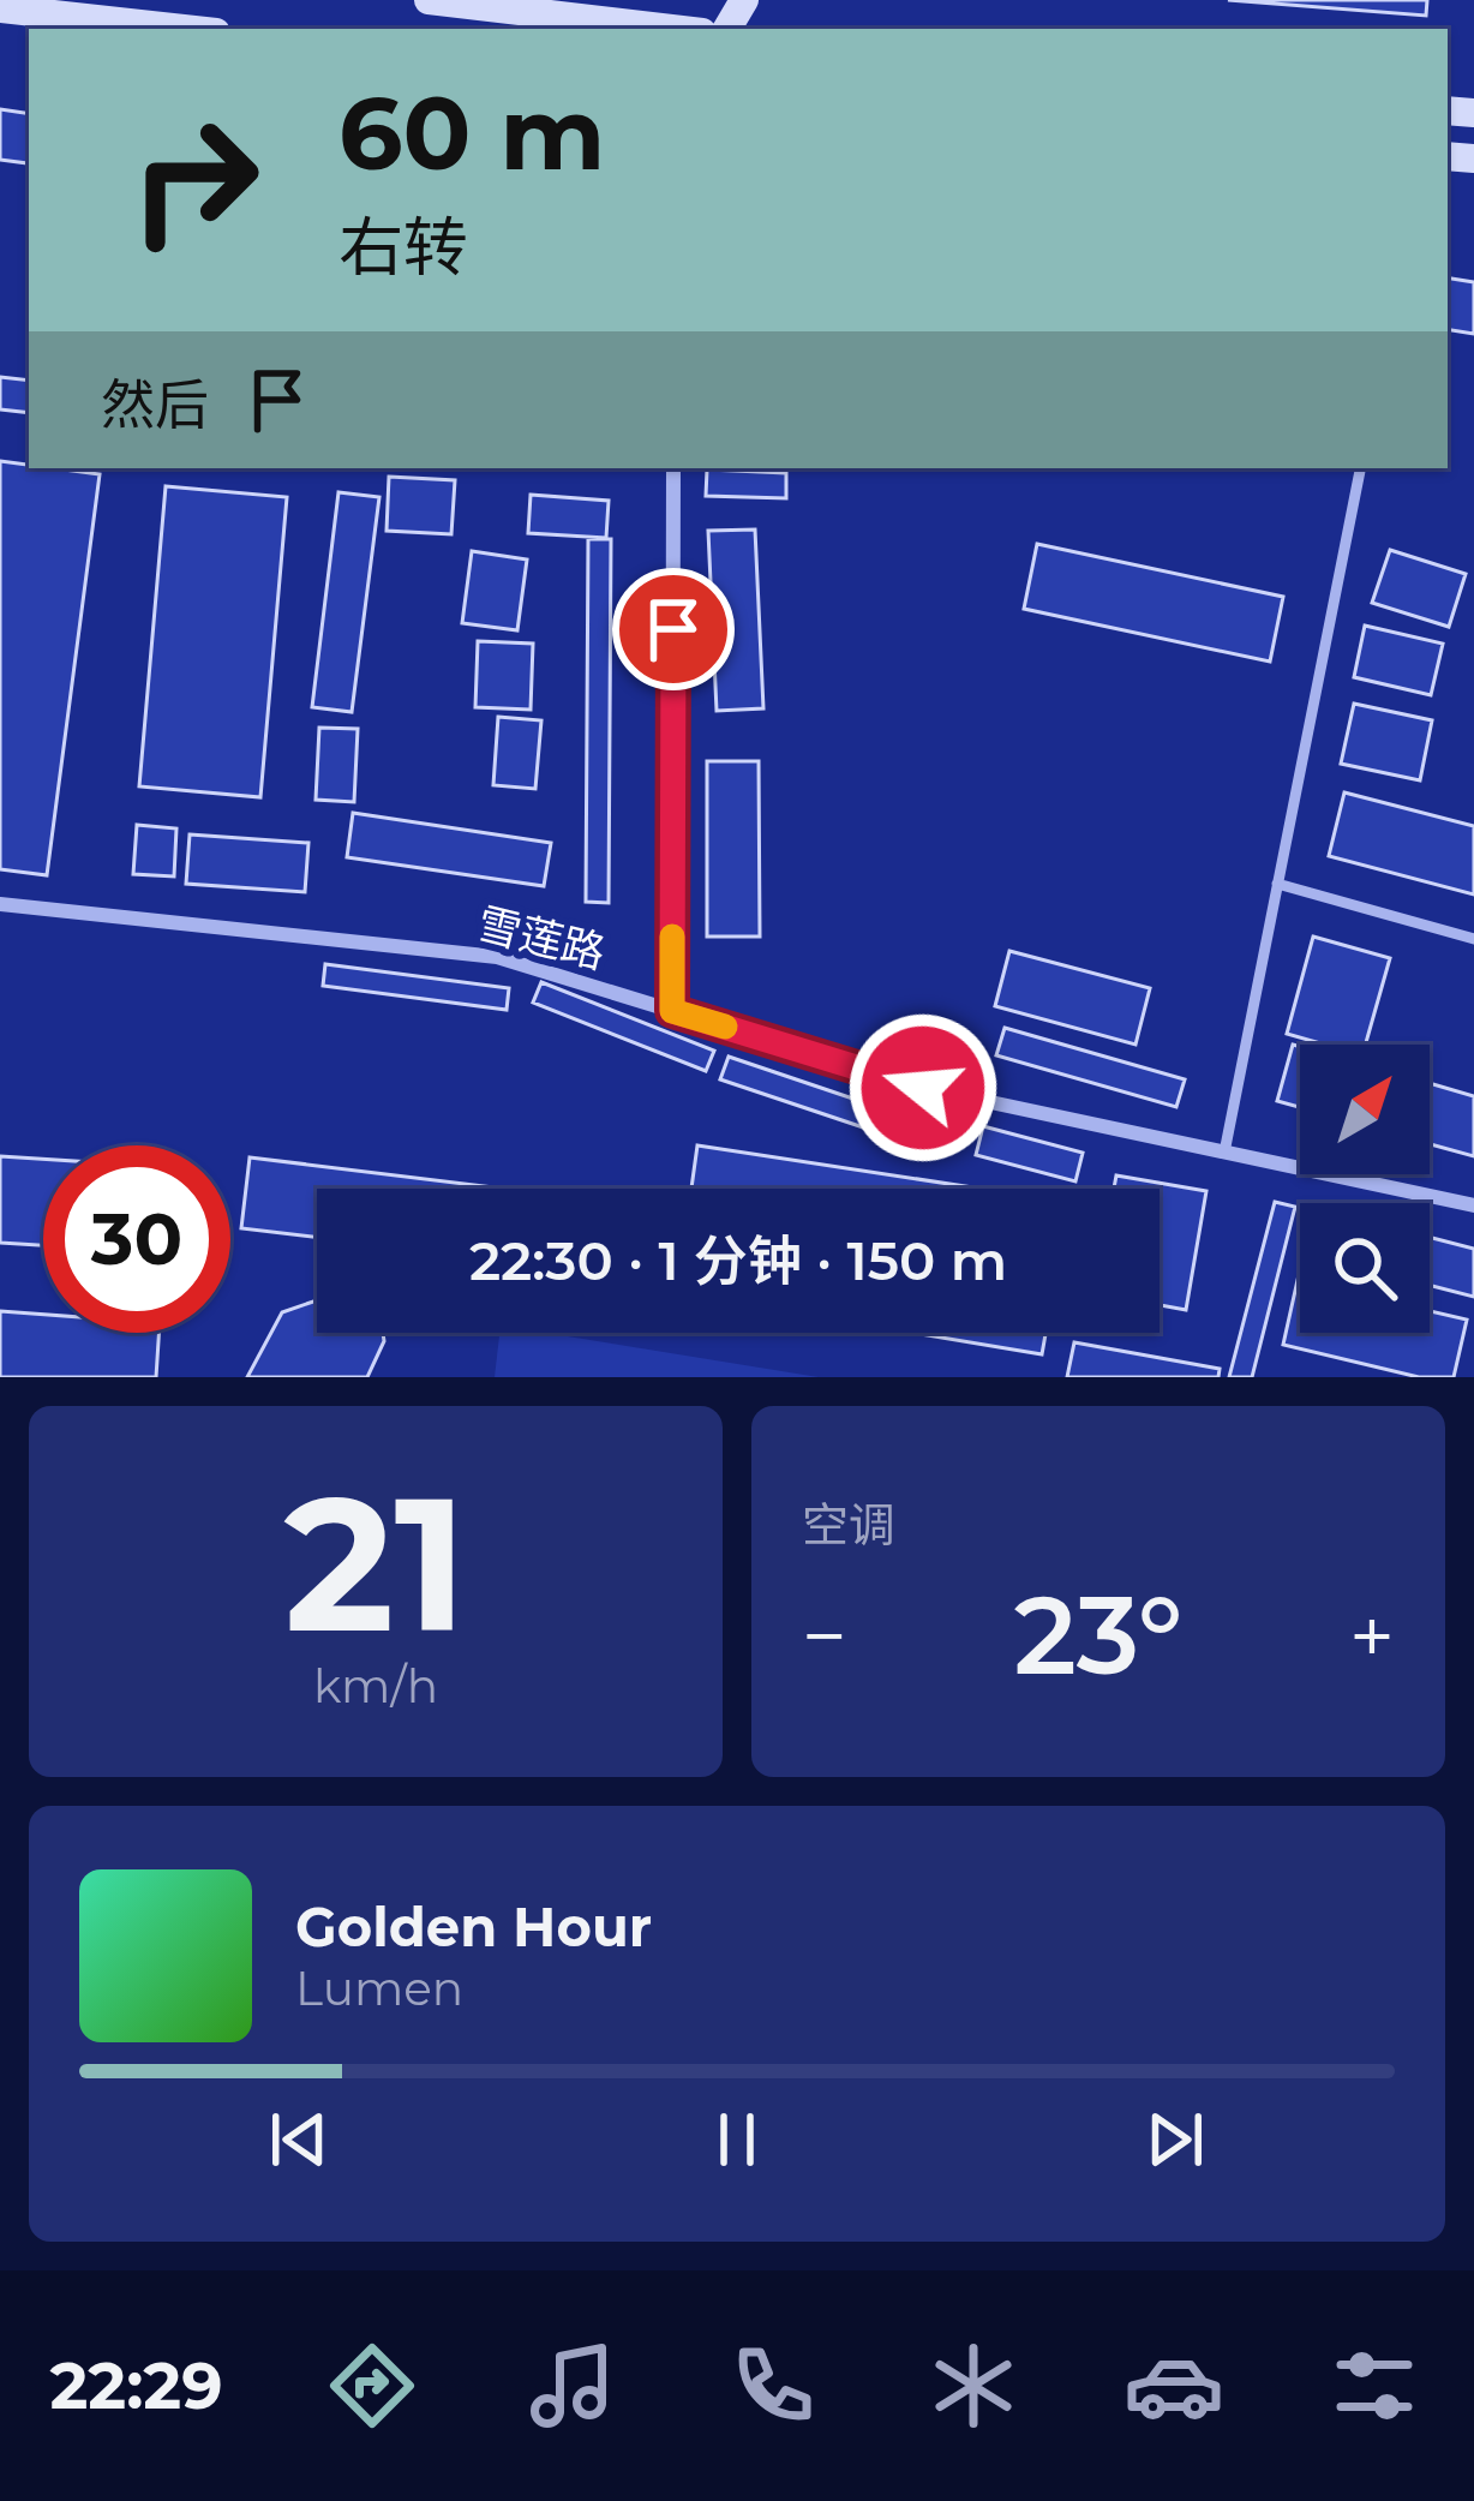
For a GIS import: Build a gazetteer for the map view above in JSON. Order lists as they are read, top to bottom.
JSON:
{
  "streets": {
    "street": ["雪莲路"]
  },
  "north": "top right",
  "page": {
    "turn": ["60 m", "右转"],
    "then": "然后",
    "limit": "30",
    "trip": "22:30 · 1 分钟 · 150 m",
    "tile": [
      ["21", "km/h"],
      "空调"
    ],
    "heat": ["−", "23°", "+"],
    "song": ["Golden Hour", "Lumen"],
    "tabs": "22:29"
  }
}
